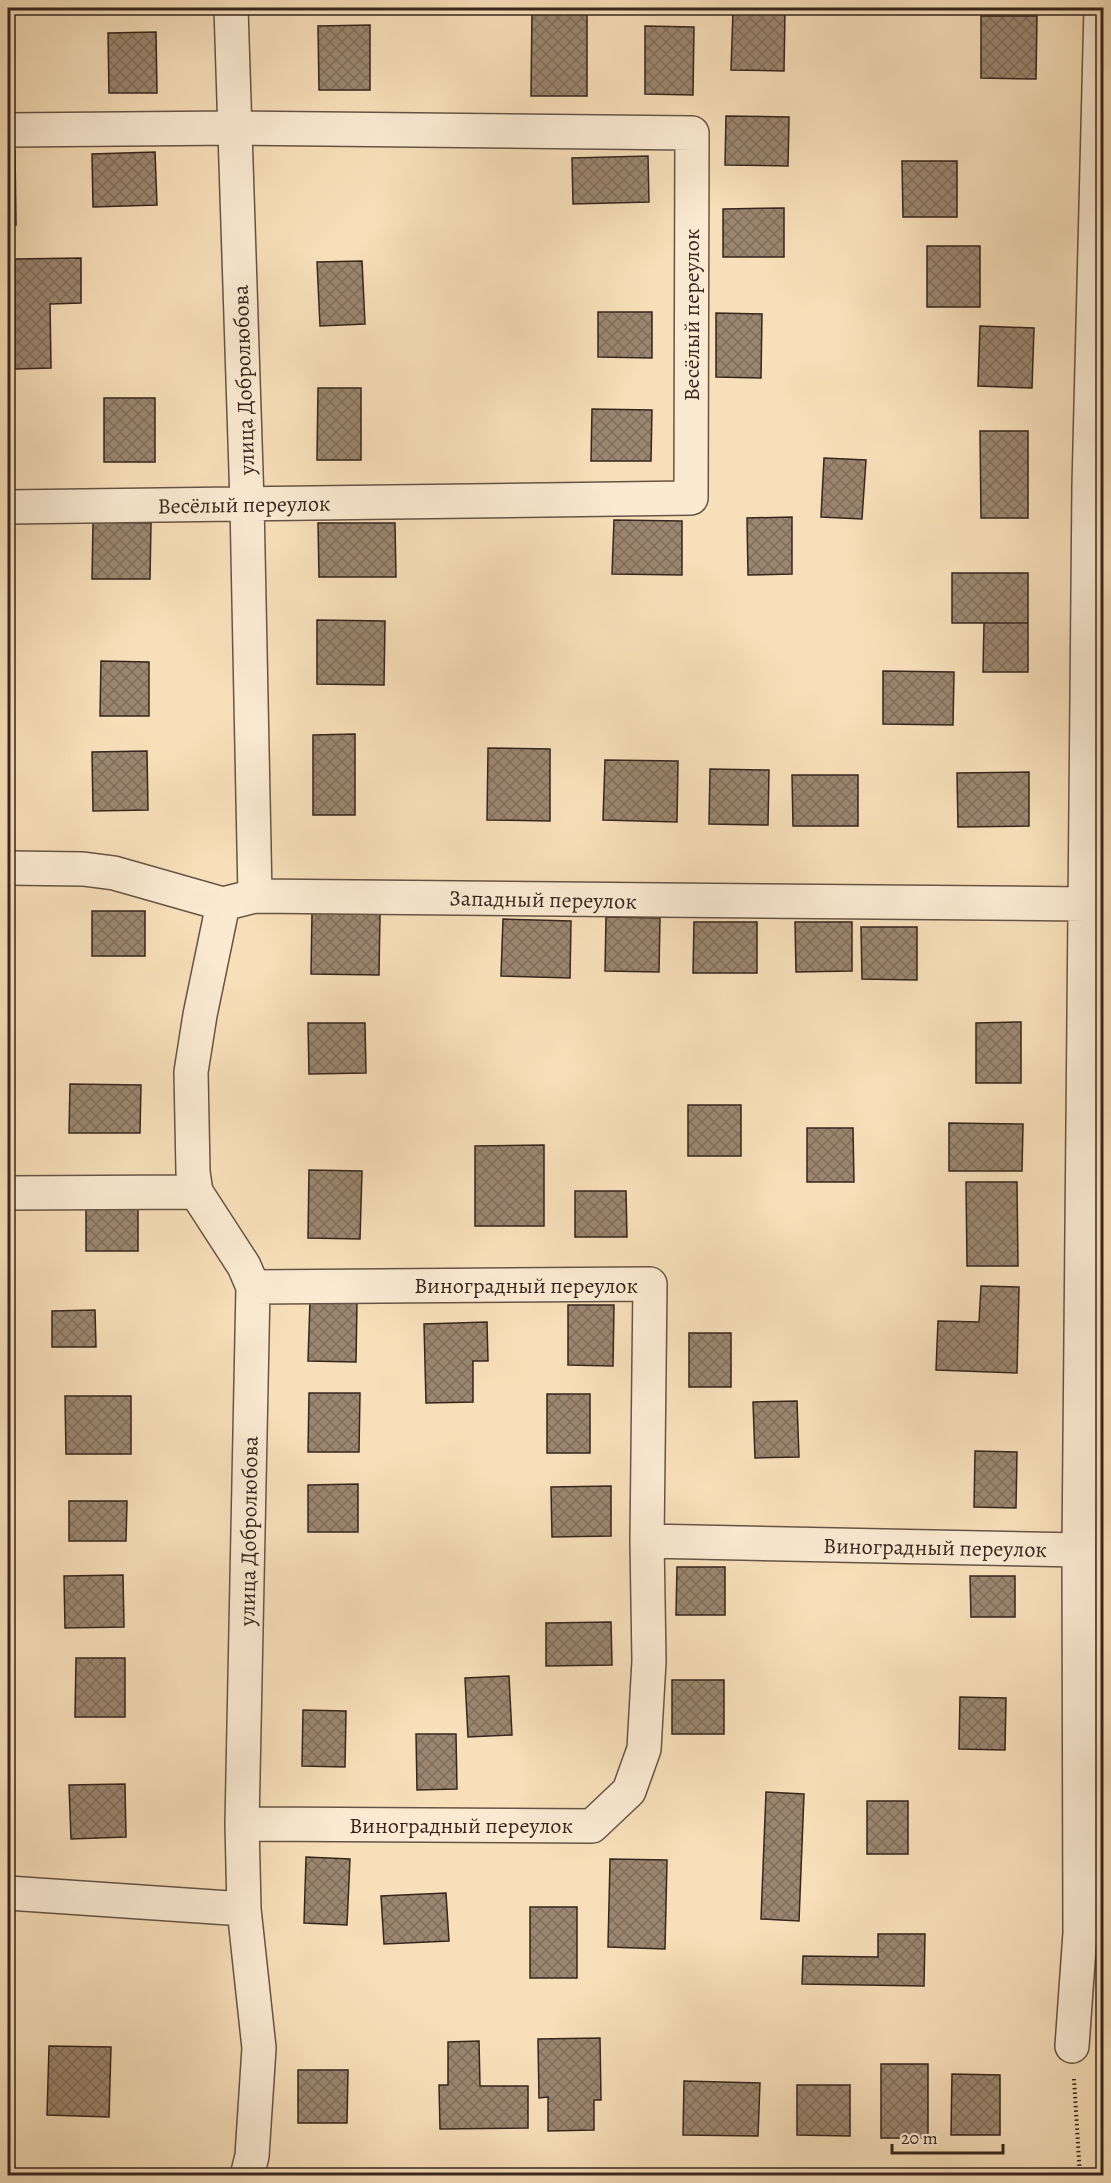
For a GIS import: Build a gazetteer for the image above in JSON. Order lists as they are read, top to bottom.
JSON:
{
  "streets": {
    "street": [
      "Весёлый переулок",
      "улица Добролюбова",
      "Западный переулок",
      "Виноградный переулок"
    ]
  },
  "crossings": [
    ["Весёлый переулок", "улица Добролюбова"],
    ["улица Добролюбова", "Западный переулок"],
    ["улица Добролюбова", "Виноградный переулок"]
  ],
  "scale_bar": "20 m"
}
